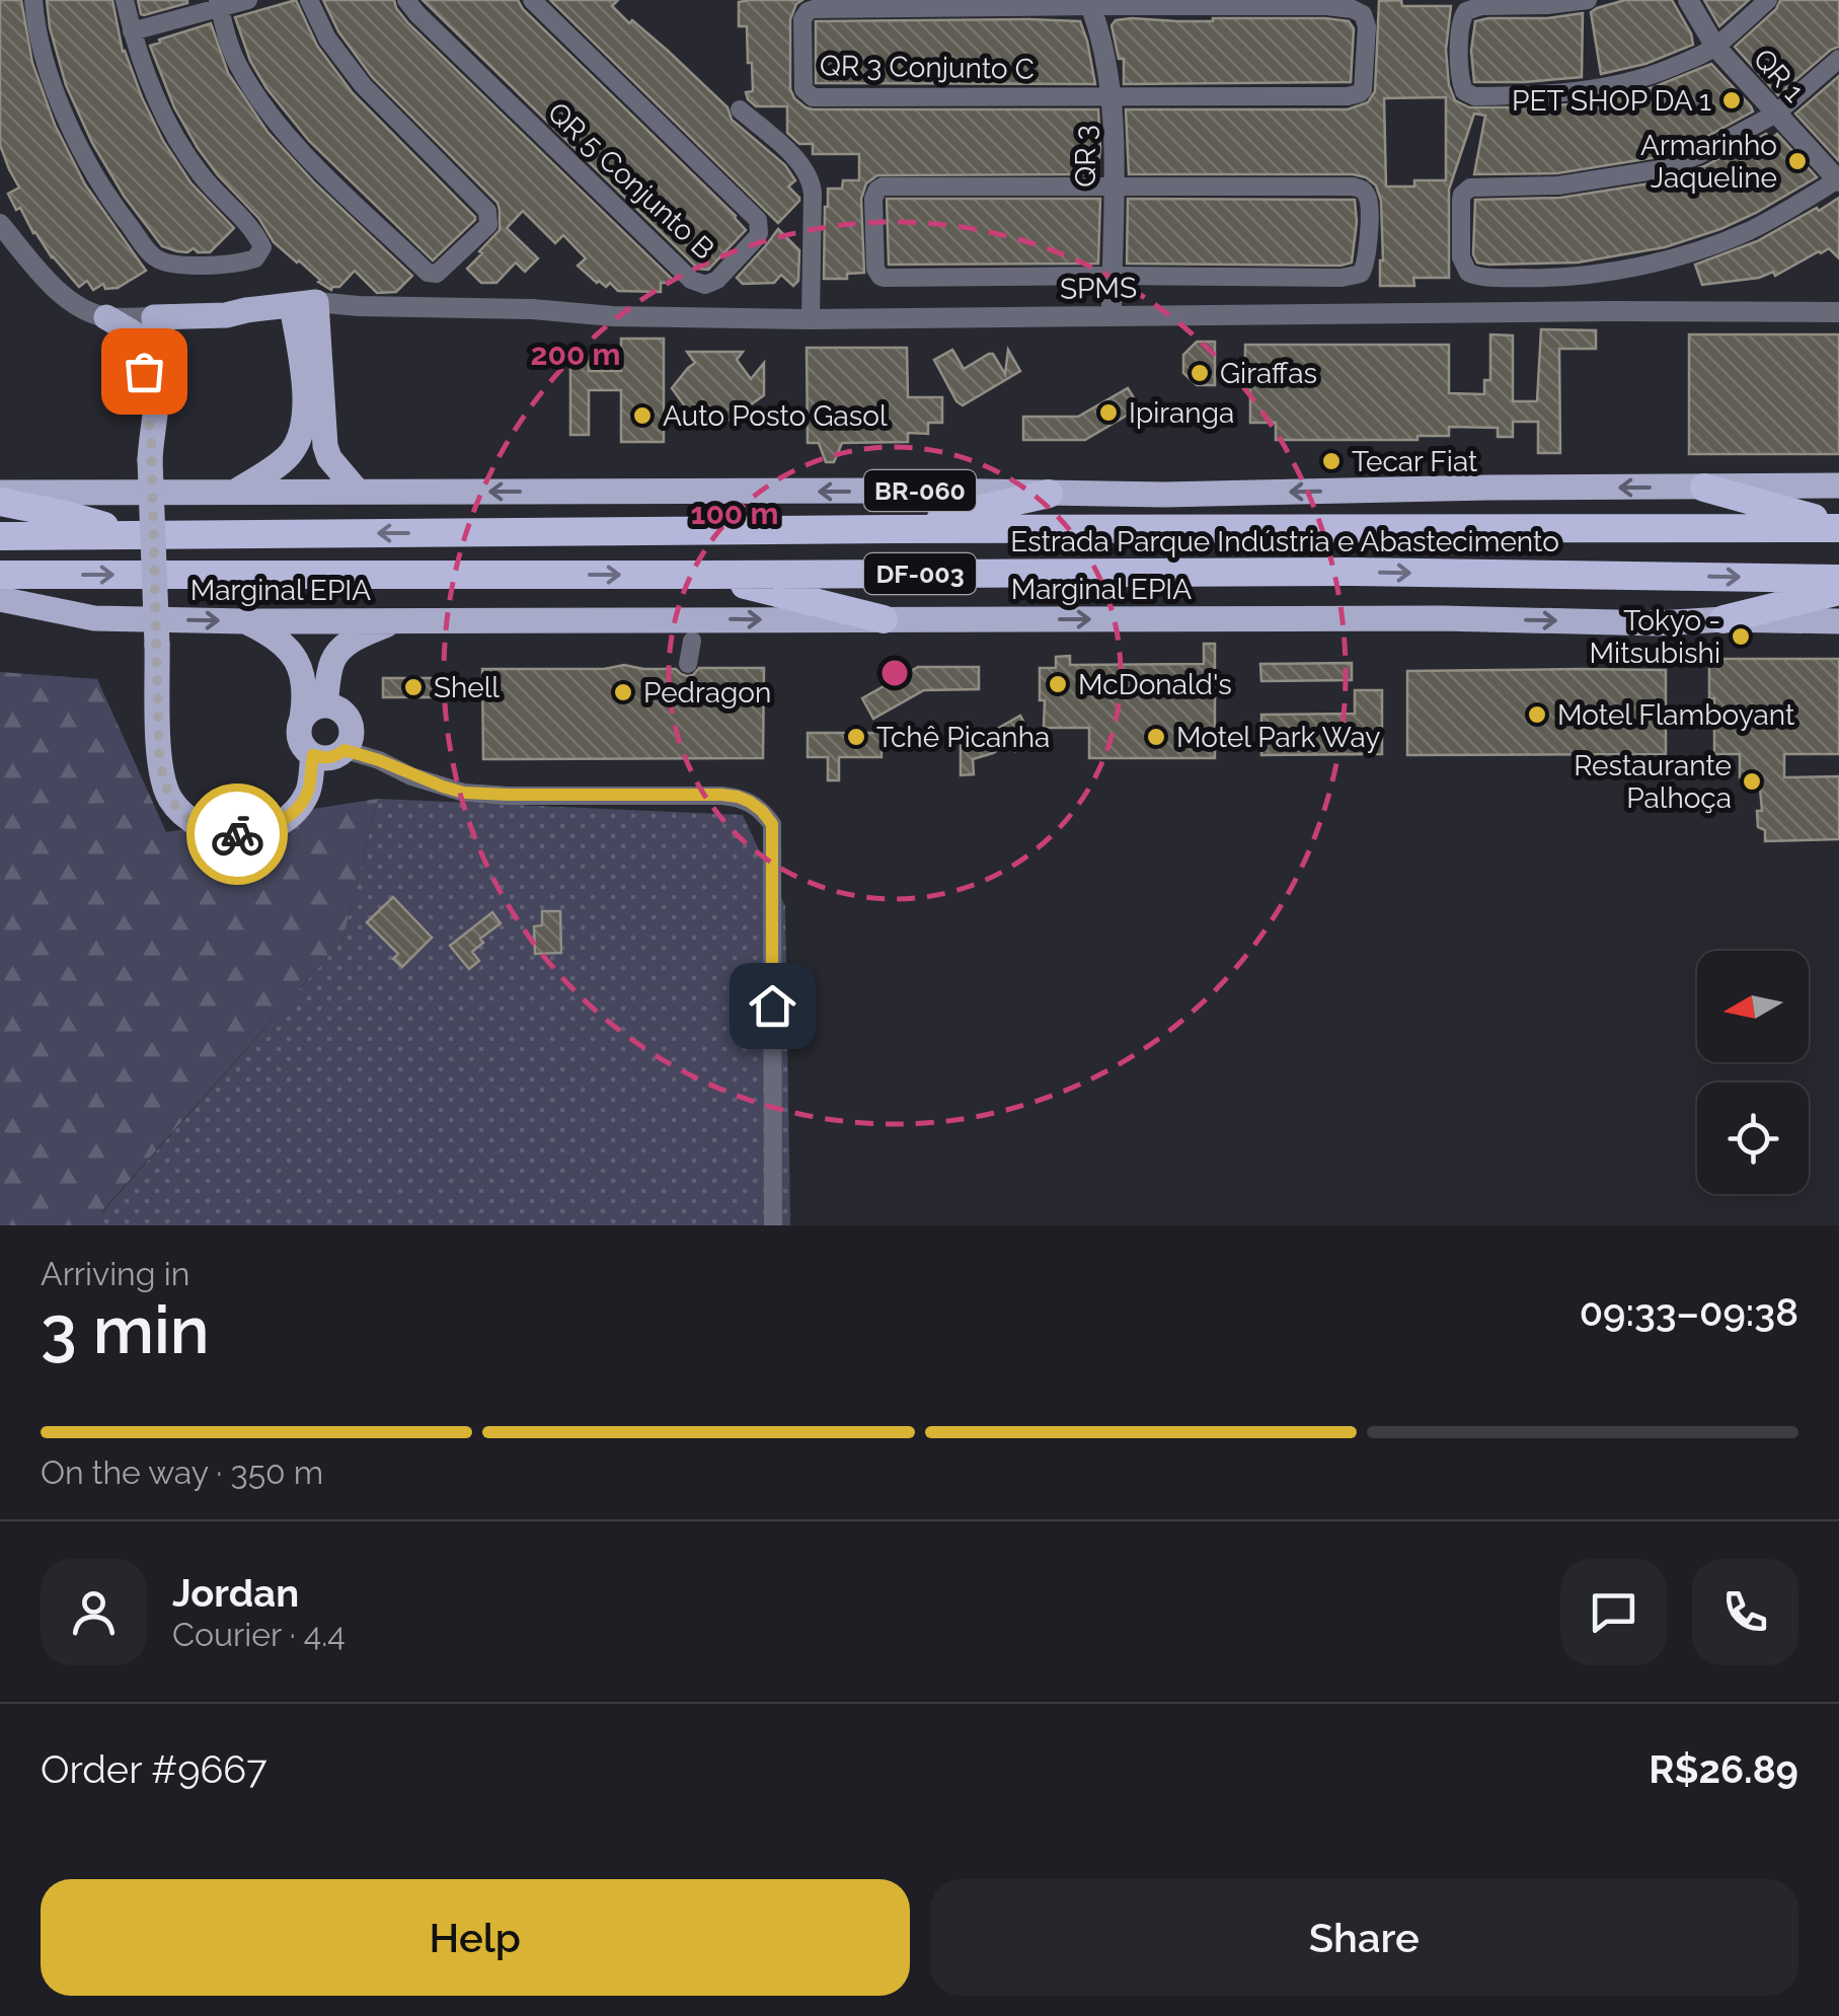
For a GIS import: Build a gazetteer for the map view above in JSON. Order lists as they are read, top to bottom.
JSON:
{
  "streets": {
    "highway": ["Estrada Parque Indústria e Abastecimento", "DF-003"],
    "main road": ["BR-060", "Marginal EPIA"],
    "street": [
      "QR 3 Conjunto C",
      "QR 1",
      "QR 3",
      "QR 5 Conjunto B",
      "SPMS"
    ]
  },
  "crossings": [
    ["QR 3 Conjunto C", "QR 3"],
    ["QR 3", "SPMS"]
  ],
  "places": [
    "PET SHOP DA 1",
    "Armarinho Jaqueline",
    "Giraffas",
    "Ipiranga",
    "Auto Posto Gasol",
    "Tecar Fiat",
    "Tokyo - Mitsubishi",
    "McDonald's",
    "Shell",
    "Pedragon",
    "Motel Flamboyant",
    "Tchê Picanha",
    "Motel Park Way",
    "Restaurante Palhoça"
  ],
  "north": "left",
  "page": {
    "heading": ["3 min", "Arriving in", "09:33–09:38"],
    "panel": [
      "Jordan",
      "Courier · 4.4",
      "Order #9667",
      "R$26.89"
    ],
    "bar": "On the way · 350 m",
    "buttons": ["Help", "Share"]
  },
  "rings": ["200 m", "100 m"]
}
